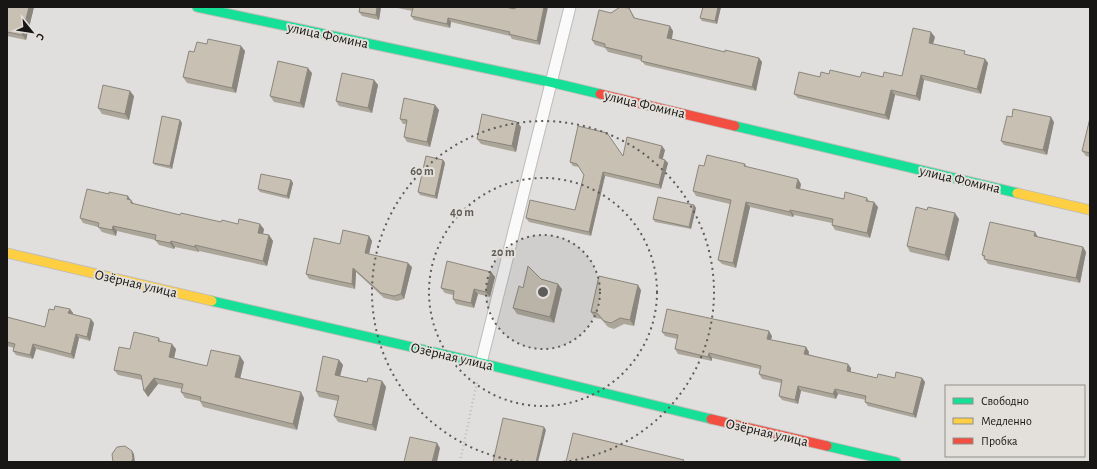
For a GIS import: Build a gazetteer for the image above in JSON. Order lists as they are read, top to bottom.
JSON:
{
  "streets": {
    "street": ["улица Фомина", "Озёрная улица"]
  },
  "legend": ["Свободно", "Медленно", "Пробка"],
  "north": "bottom right",
  "rings": ["60 m", "40 m", "20 m"]
}
